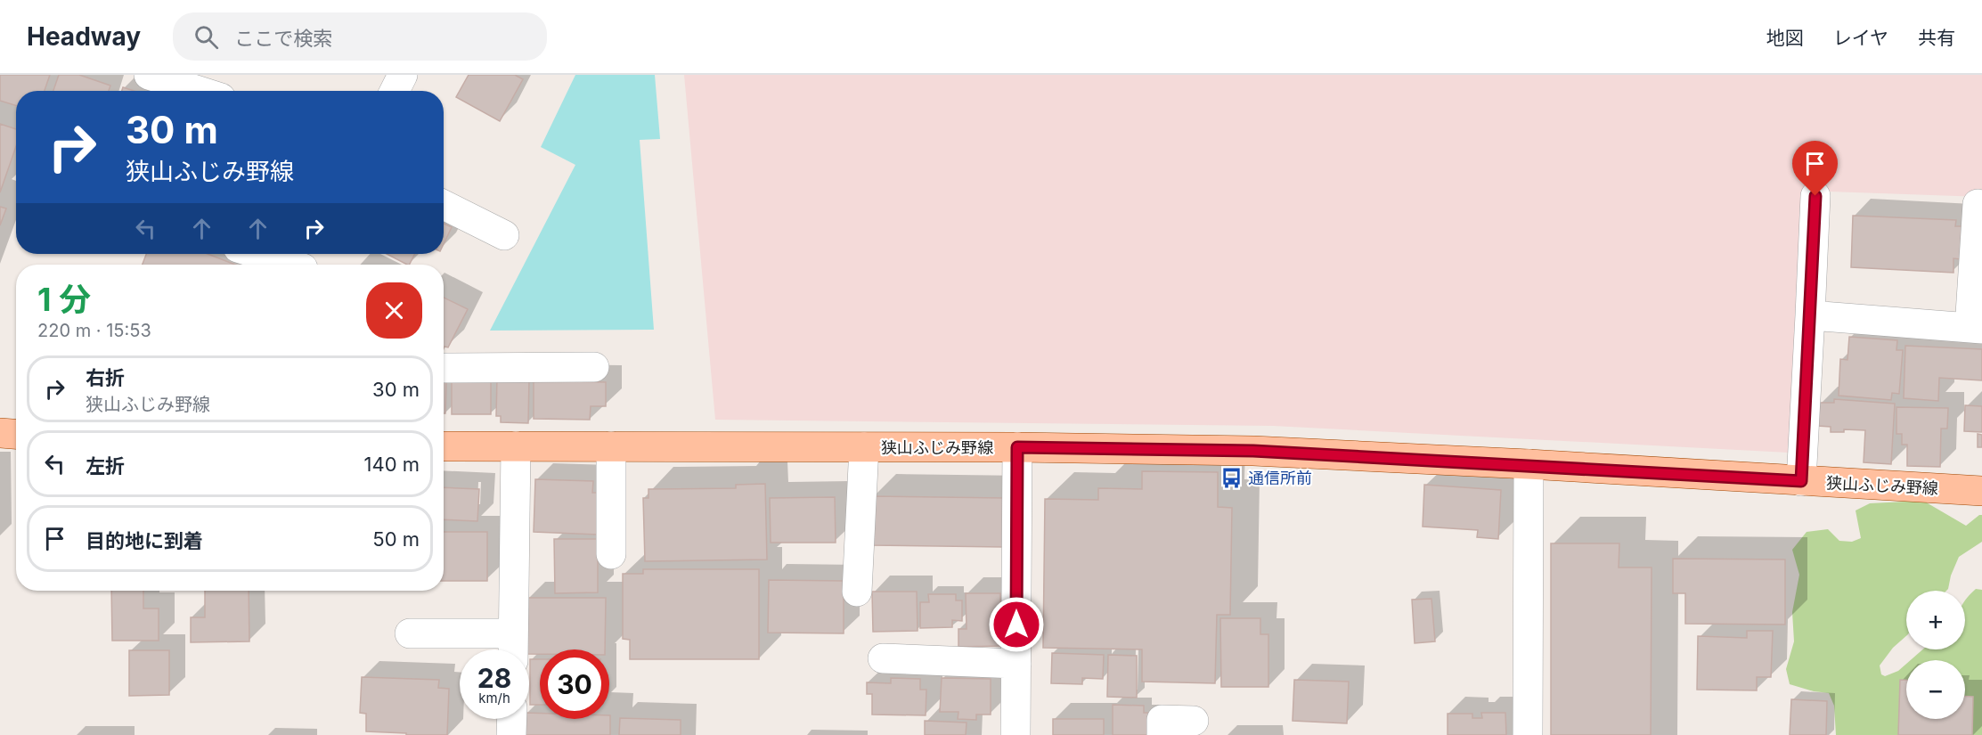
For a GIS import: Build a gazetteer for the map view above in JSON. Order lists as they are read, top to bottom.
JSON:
{
  "streets": {
    "main road": ["狭山ふじみ野線"]
  },
  "places": {
    "bus stop": ["通信所前"]
  },
  "page": {
    "header": "Headway",
    "search": "ここで検索",
    "nav": ["地図", "レイヤ", "共有"],
    "turn": ["30 m", "狭山ふじみ野線"],
    "heading": ["1 分", "220 m · 15:53"],
    "list": [
      {
        "name": "右折",
        "note": "狭山ふじみ野線",
        "value": "30 m"
      },
      {
        "name": "左折",
        "value": "140 m"
      },
      {
        "name": "目的地に到着",
        "value": "50 m"
      }
    ],
    "map_buttons": ["+", "−"],
    "speed": "28 km/h",
    "limit": "30"
  }
}
